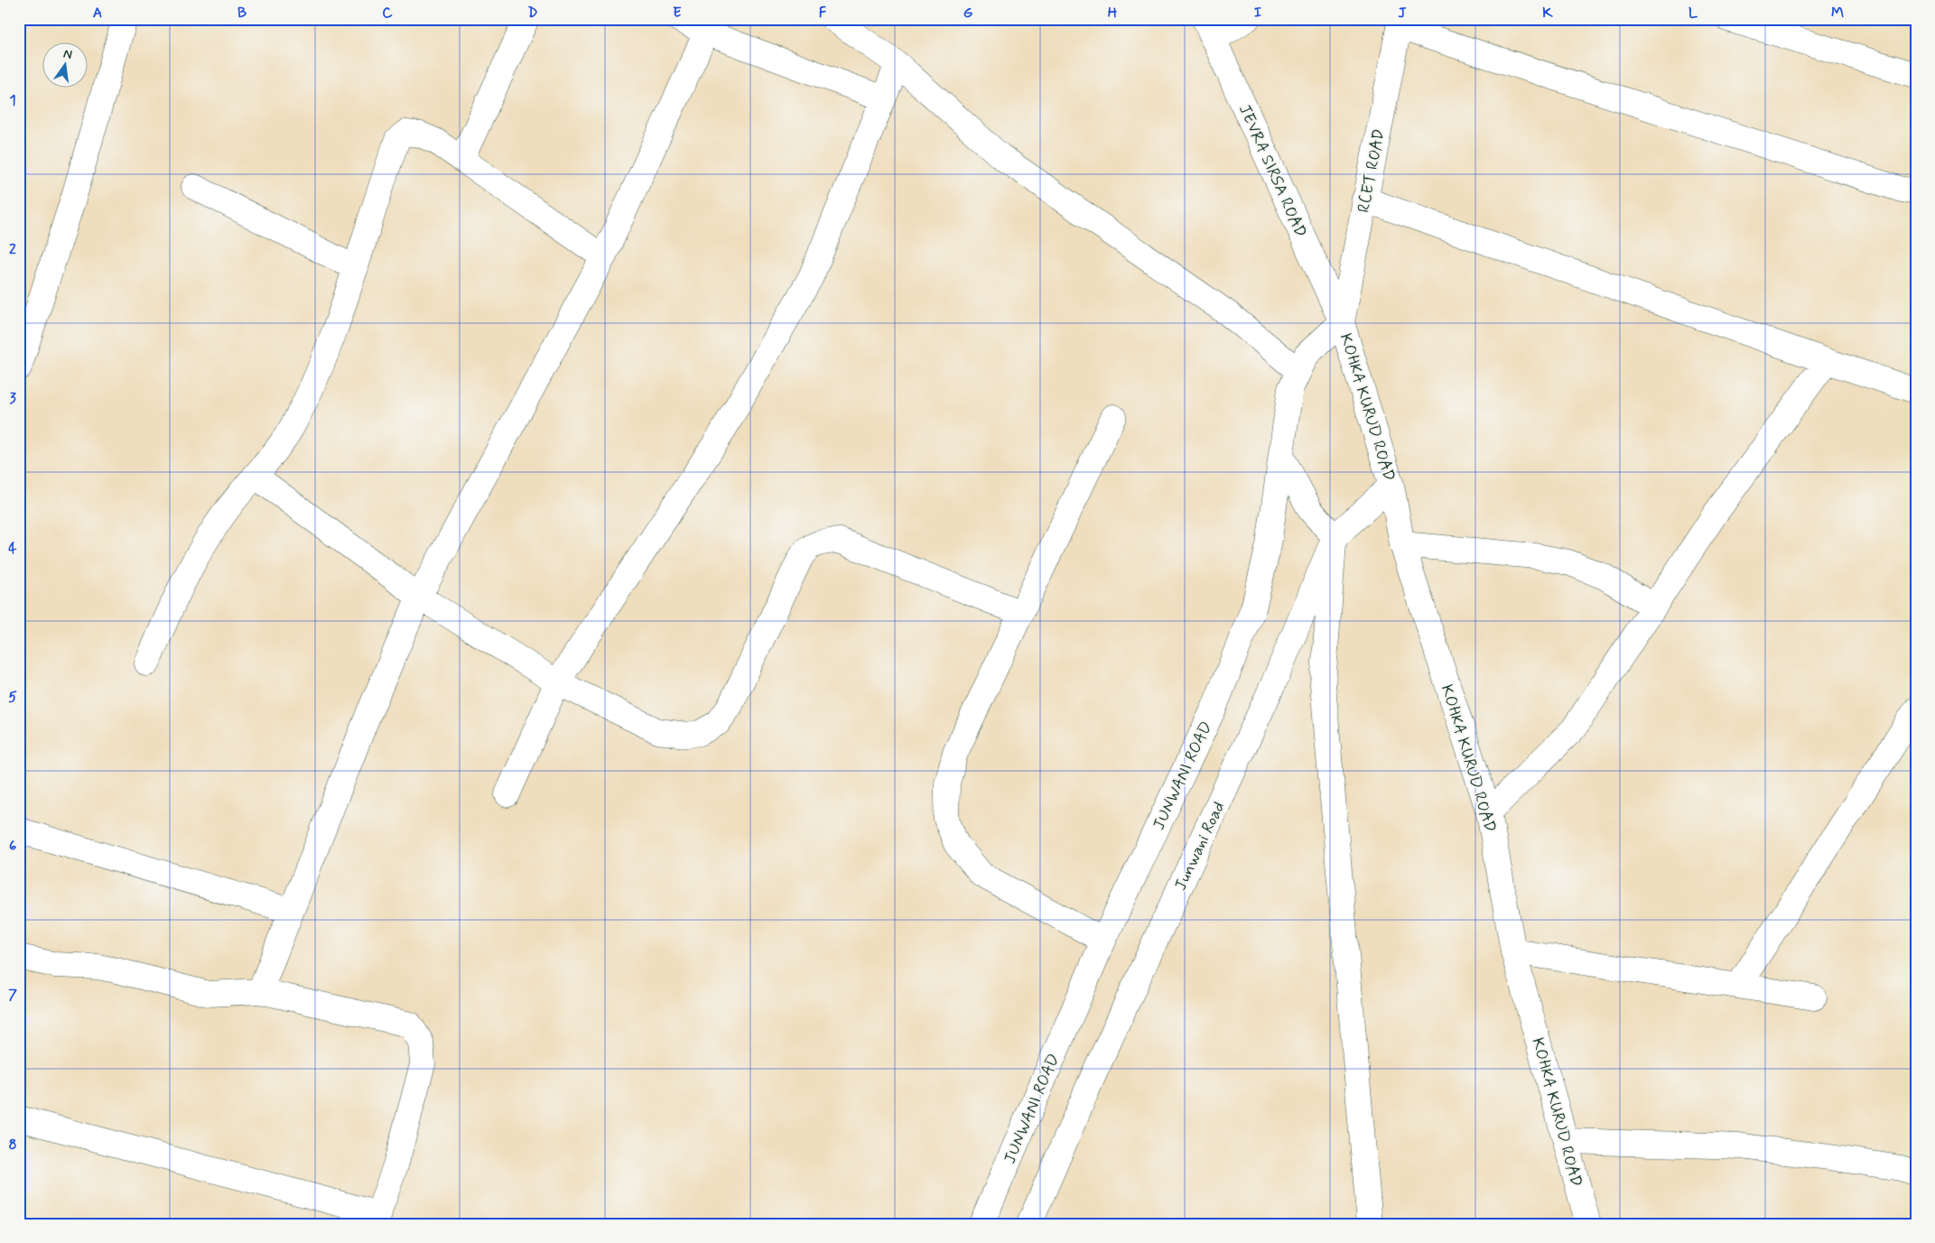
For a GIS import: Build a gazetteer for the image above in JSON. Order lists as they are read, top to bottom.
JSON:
{
  "streets": {
    "street": [
      "JEVRA SIRSA ROAD",
      "RCET ROAD",
      "KOHKA KURUD ROAD",
      "JUNWANI ROAD",
      "Junwani Road"
    ]
  },
  "crossings": [
    ["JEVRA SIRSA ROAD", "RCET ROAD"],
    ["JEVRA SIRSA ROAD", "KOHKA KURUD ROAD"],
    ["JEVRA SIRSA ROAD", "JUNWANI ROAD"],
    ["RCET ROAD", "KOHKA KURUD ROAD"],
    ["RCET ROAD", "JUNWANI ROAD"],
    ["KOHKA KURUD ROAD", "JUNWANI ROAD"],
    ["KOHKA KURUD ROAD", "Junwani Road"]
  ],
  "north": "top",
  "grid": {
    "columns": [
      "A",
      "B",
      "C",
      "D",
      "E",
      "F",
      "G",
      "H",
      "I",
      "J",
      "K",
      "L",
      "M"
    ],
    "rows": [
      "1",
      "2",
      "3",
      "4",
      "5",
      "6",
      "7",
      "8"
    ]
  }
}
